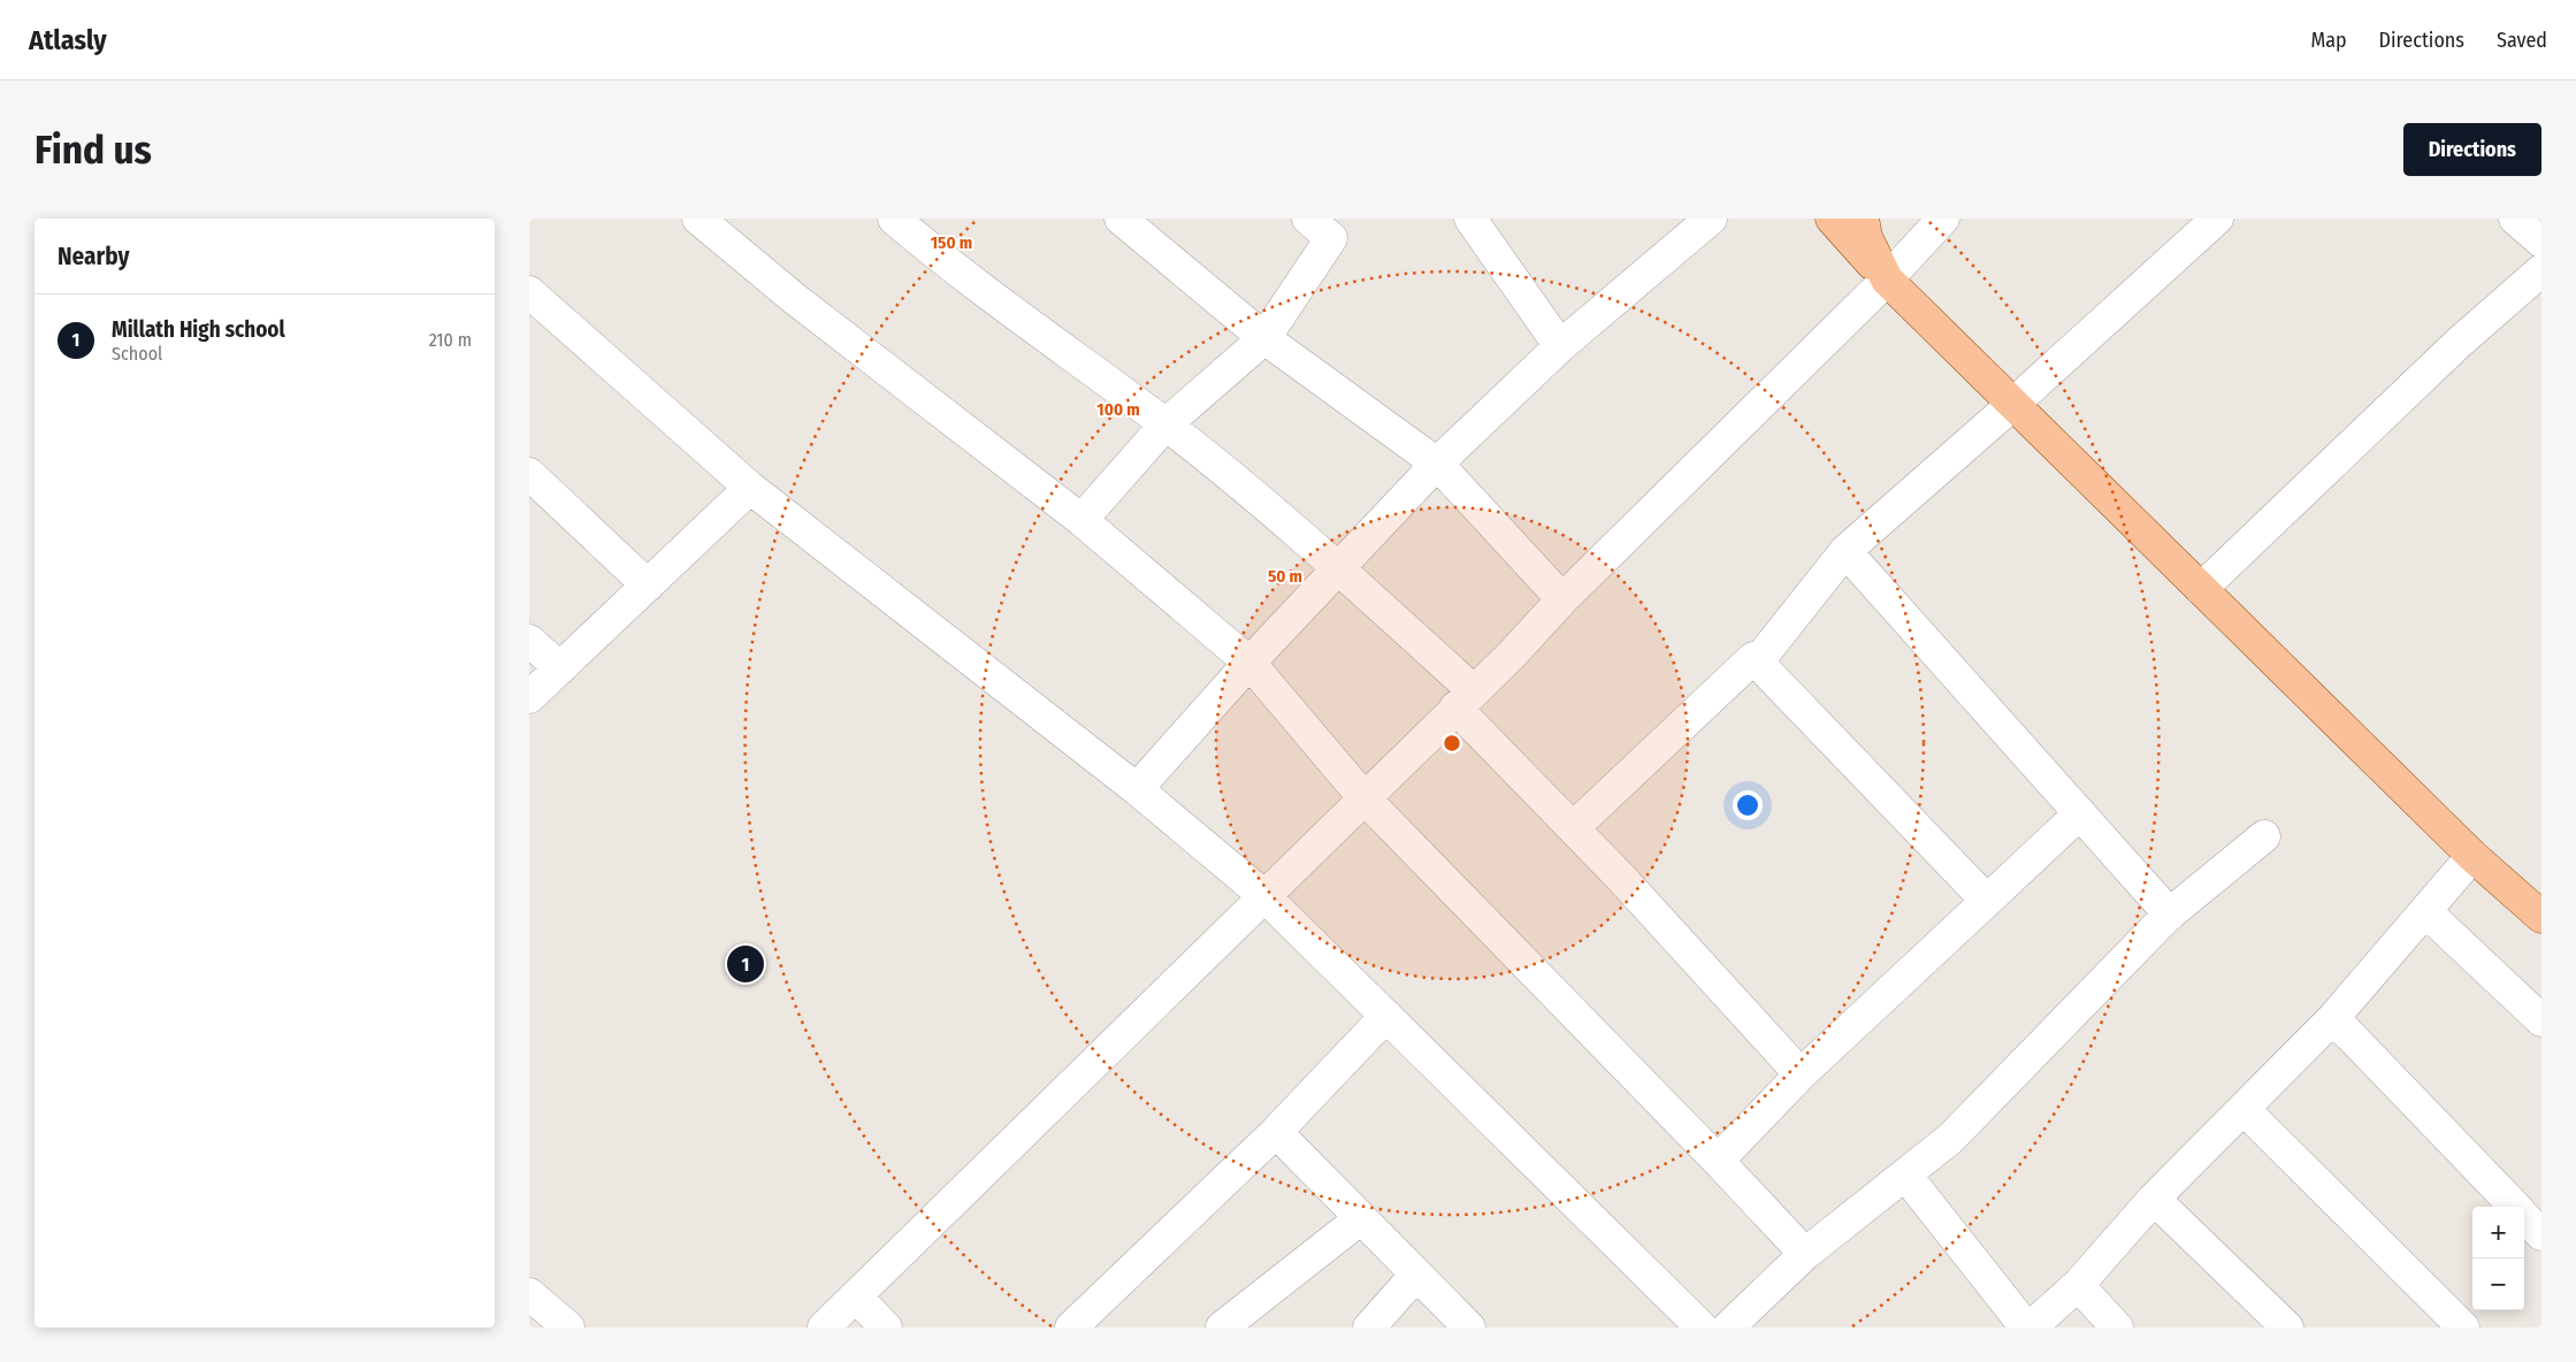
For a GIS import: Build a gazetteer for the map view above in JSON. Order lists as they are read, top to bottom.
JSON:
{
  "page": {
    "header": "Atlasly",
    "nav": ["Map", "Directions", "Saved"],
    "buttons": "Directions",
    "title": "Find us",
    "heading": "Nearby",
    "list": [
      {
        "mark": "1",
        "name": "Millath High school",
        "note": "School",
        "value": "210 m"
      }
    ],
    "pins": "1",
    "map_buttons": ["+", "−"]
  },
  "rings": ["150 m", "100 m", "50 m"]
}
